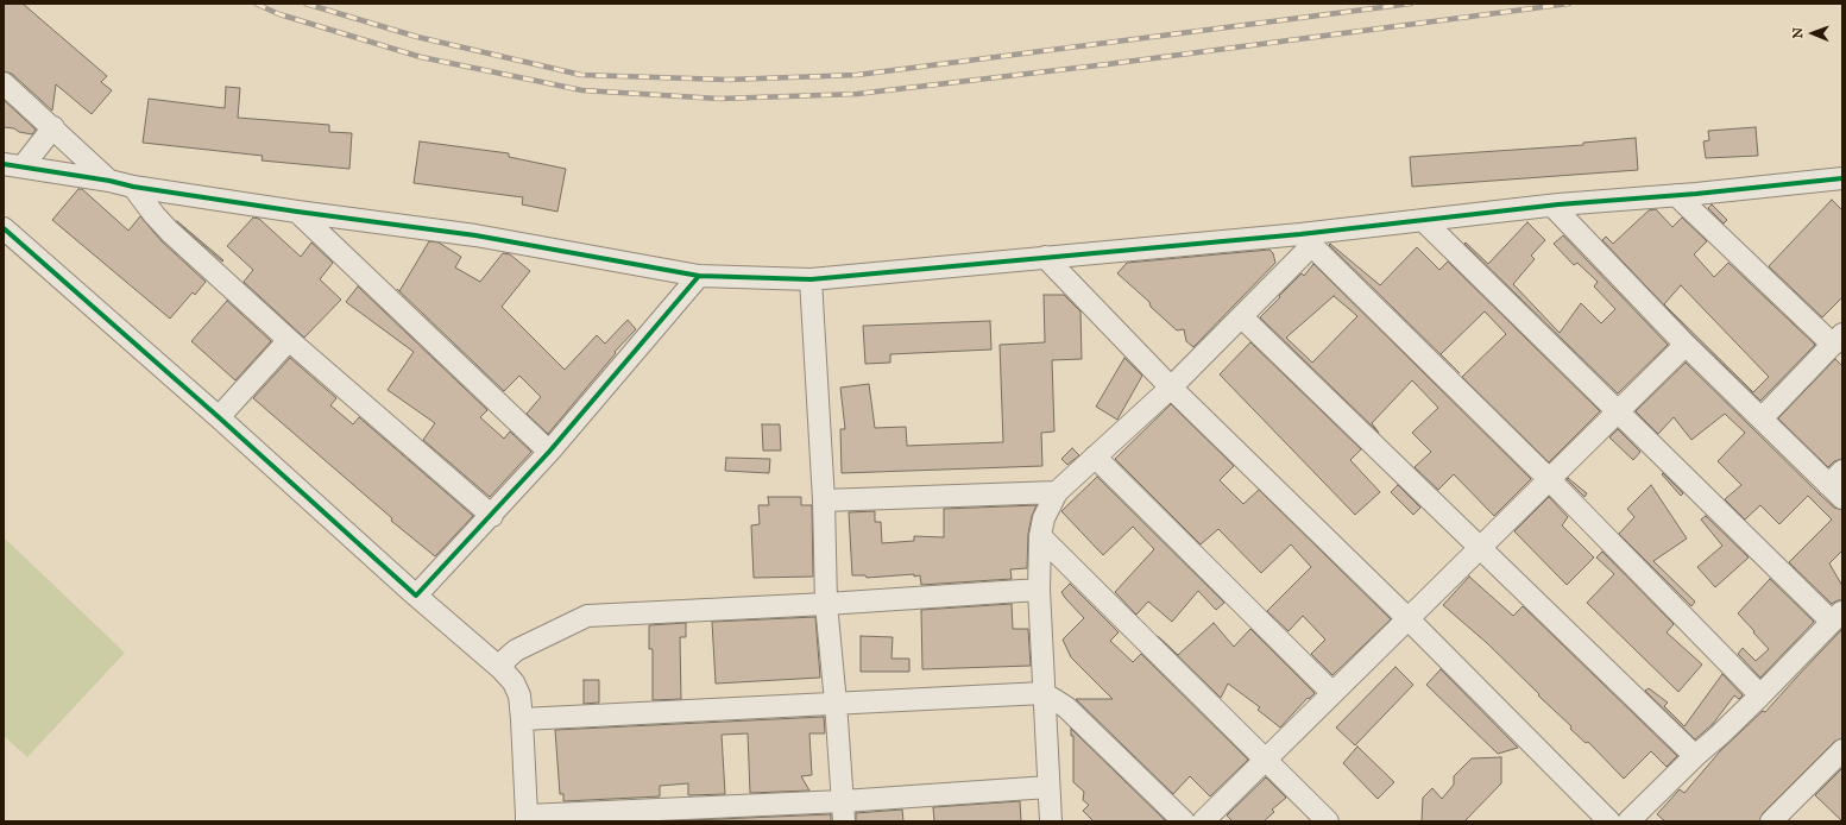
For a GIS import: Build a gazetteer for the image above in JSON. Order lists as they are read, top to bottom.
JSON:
{
  "north": "left"
}
